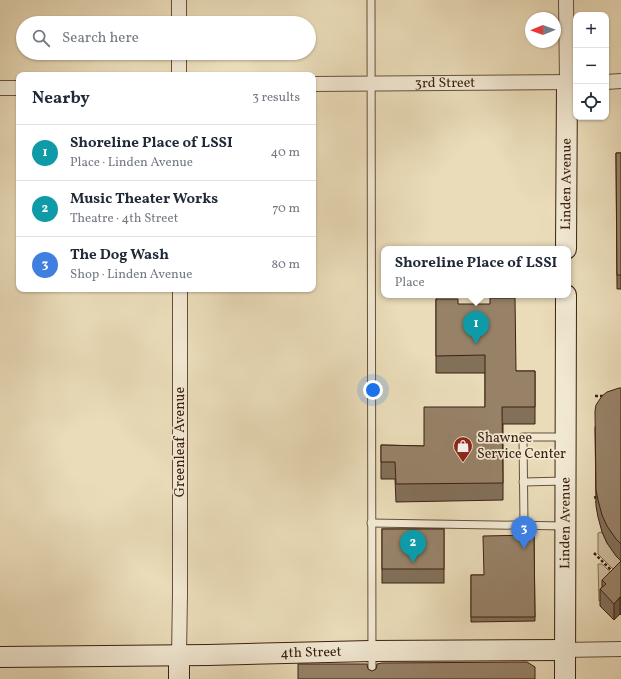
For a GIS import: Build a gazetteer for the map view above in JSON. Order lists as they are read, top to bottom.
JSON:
{
  "streets": {
    "street": [
      "3rd Street",
      "Linden Avenue",
      "Greenleaf Avenue",
      "4th Street"
    ]
  },
  "crossings": [
    ["3rd Street", "Linden Avenue"],
    ["Linden Avenue", "4th Street"],
    ["Greenleaf Avenue", "4th Street"]
  ],
  "places": {
    "shop": ["Shawnee Service Center"]
  },
  "north": "left",
  "page": {
    "map_buttons": ["+", "−"],
    "search": "Search here",
    "heading": ["Nearby", "3 results"],
    "list": [
      {
        "mark": "1",
        "name": "Shoreline Place of LSSI",
        "note": "Place · Linden Avenue",
        "value": "40 m"
      },
      {
        "mark": "2",
        "name": "Music Theater Works",
        "note": "Theatre · 4th Street",
        "value": "70 m"
      },
      {
        "mark": "3",
        "name": "The Dog Wash",
        "note": "Shop · Linden Avenue",
        "value": "80 m"
      }
    ],
    "popup": ["Shoreline Place of LSSI", "Place"],
    "pins": ["1", "3", "2"]
  }
}
